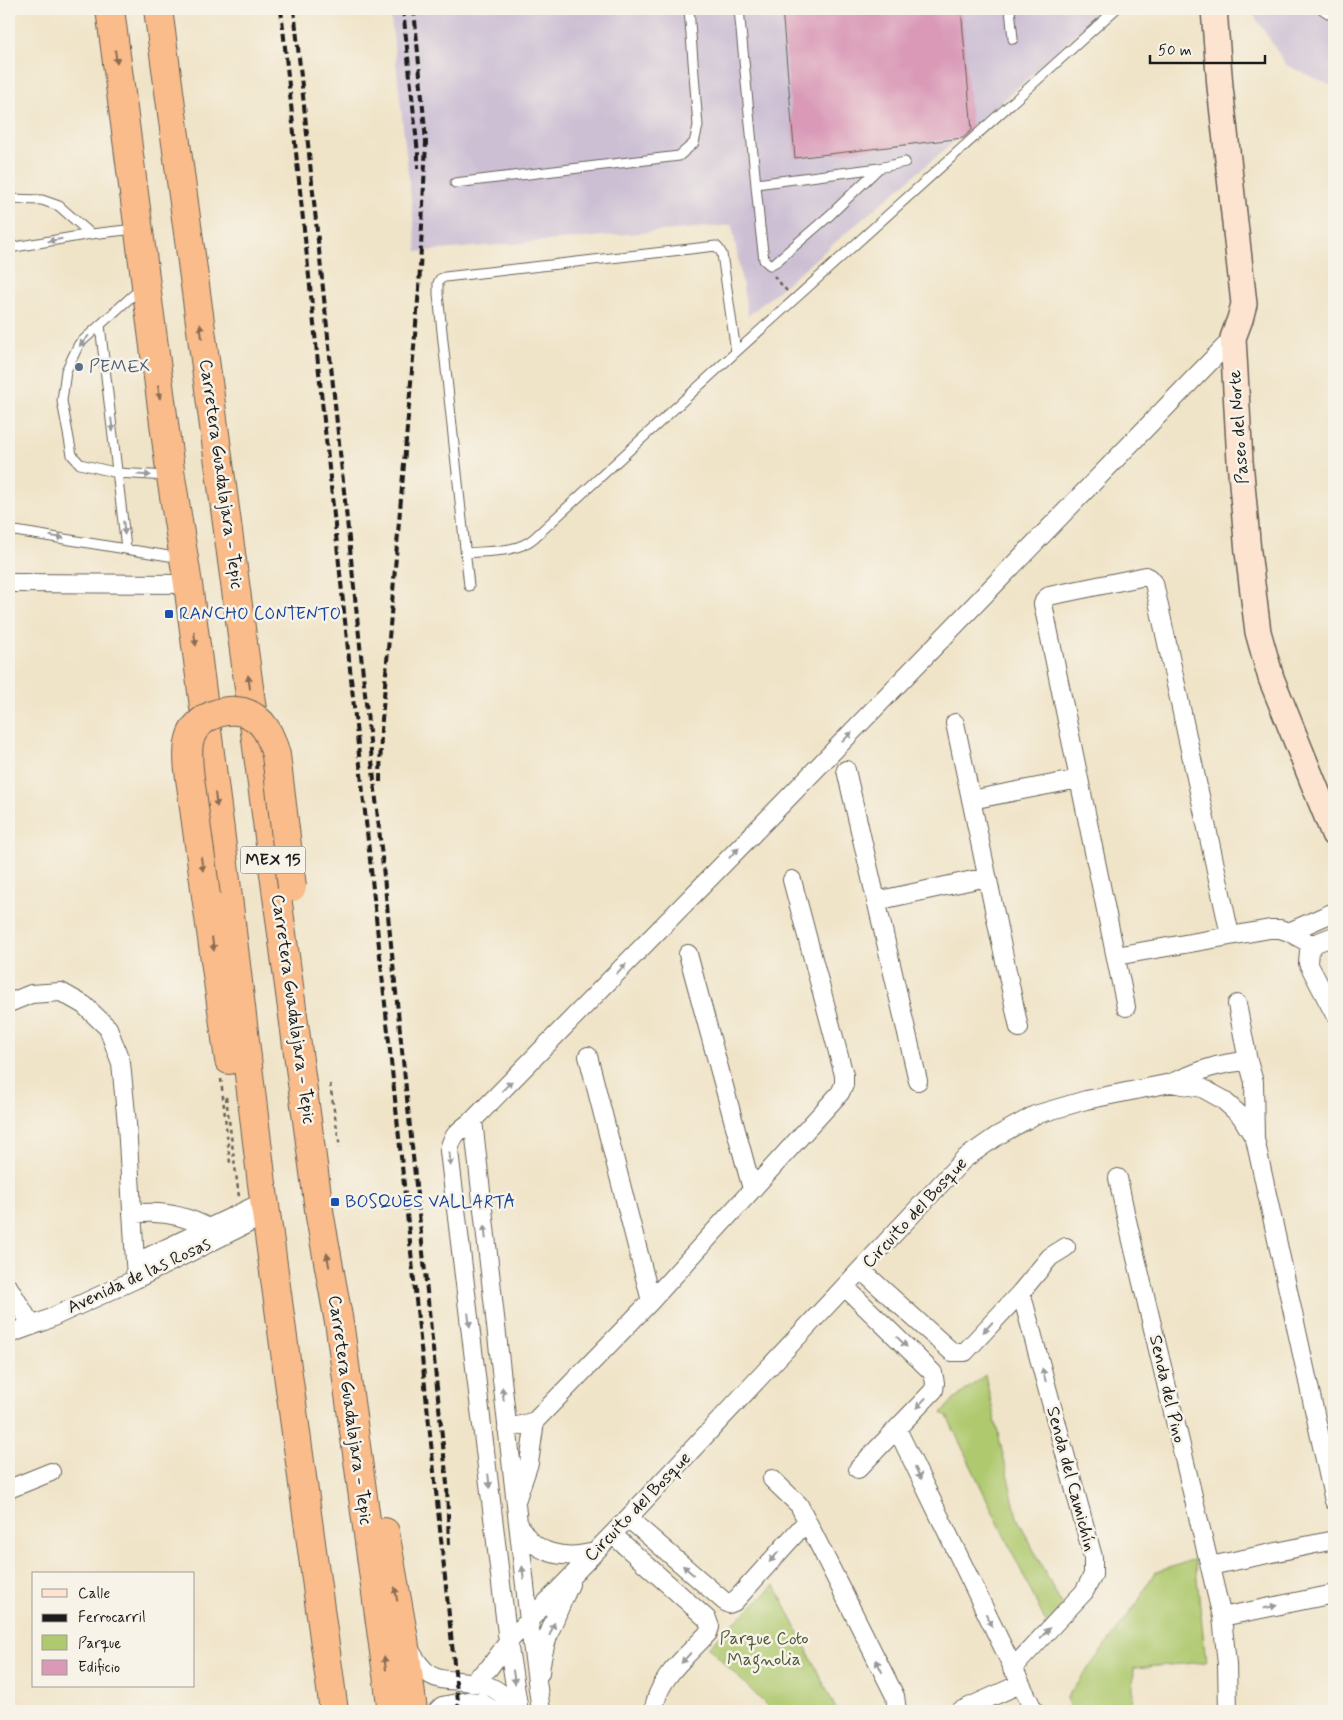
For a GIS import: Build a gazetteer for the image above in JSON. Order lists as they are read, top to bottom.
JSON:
{
  "streets": {
    "highway": ["Carretera Guadalajara - Tepic", "MEX 15"],
    "street": [
      "Paseo del Norte",
      "Circuito del Bosque",
      "Avenida de las Rosas",
      "Senda del Pino",
      "Senda del Camichín"
    ]
  },
  "crossings": [
    ["MEX 15", "Avenida de las Rosas"]
  ],
  "one_way": ["Senda del Camichín"],
  "parks": ["Parque Coto Magnolia"],
  "places": {
    "other": ["PEMEX"],
    "transit": ["RANCHO CONTENTO", "BOSQUES VALLARTA"]
  },
  "legend": [
    "Calle",
    "Ferrocarril",
    "Parque",
    "Edificio"
  ],
  "scale_bar": "50 m"
}
